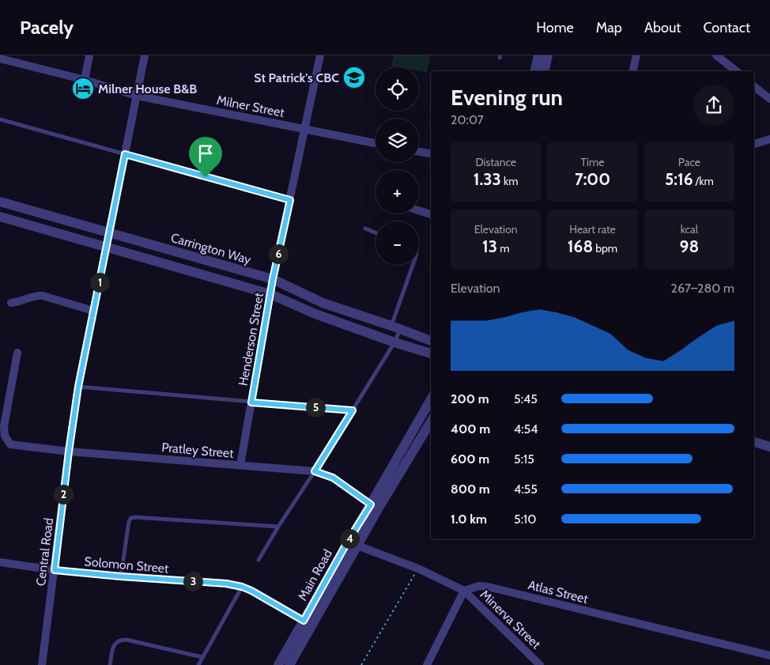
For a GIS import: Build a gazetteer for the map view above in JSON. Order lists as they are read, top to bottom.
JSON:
{
  "streets": {
    "street": [
      "Milner Street",
      "Carrington Way",
      "Henderson Street",
      "Pratley Street",
      "Central Road",
      "Solomon Street",
      "Main Road",
      "Atlas Street",
      "Minerva Street"
    ]
  },
  "crossings": [
    ["Milner Street", "Henderson Street"],
    ["Milner Street", "Central Road"],
    ["Carrington Way", "Henderson Street"],
    ["Carrington Way", "Central Road"],
    ["Henderson Street", "Pratley Street"],
    ["Pratley Street", "Central Road"],
    ["Pratley Street", "Main Road"],
    ["Central Road", "Solomon Street"],
    ["Solomon Street", "Main Road"],
    ["Atlas Street", "Minerva Street"]
  ],
  "places": {
    "school or university": ["St Patrick's CBC"],
    "hotel": ["Milner House B&B"]
  },
  "page": {
    "header": "Pacely",
    "nav": [
      "Home",
      "Map",
      "About",
      "Contact"
    ],
    "map_buttons": ["+", "−"],
    "heading": ["Evening run", "20:07"],
    "stats": [
      ["Distance", "1.33 km"],
      ["Time", "7:00"],
      ["Pace", "5:16 /km"],
      ["Elevation", "13 m"],
      ["Heart rate", "168 bpm"],
      ["kcal", "98"]
    ],
    "pins": [
      "6",
      "1",
      "5",
      "2",
      "4",
      "3"
    ],
    "chart": ["Elevation", "267–280 m"],
    "list": [
      {
        "name": "200 m",
        "note": "5:45"
      },
      {
        "name": "400 m",
        "note": "4:54"
      },
      {
        "name": "600 m",
        "note": "5:15"
      },
      {
        "name": "800 m",
        "note": "4:55"
      },
      {
        "name": "1.0 km",
        "note": "5:10"
      }
    ]
  }
}
